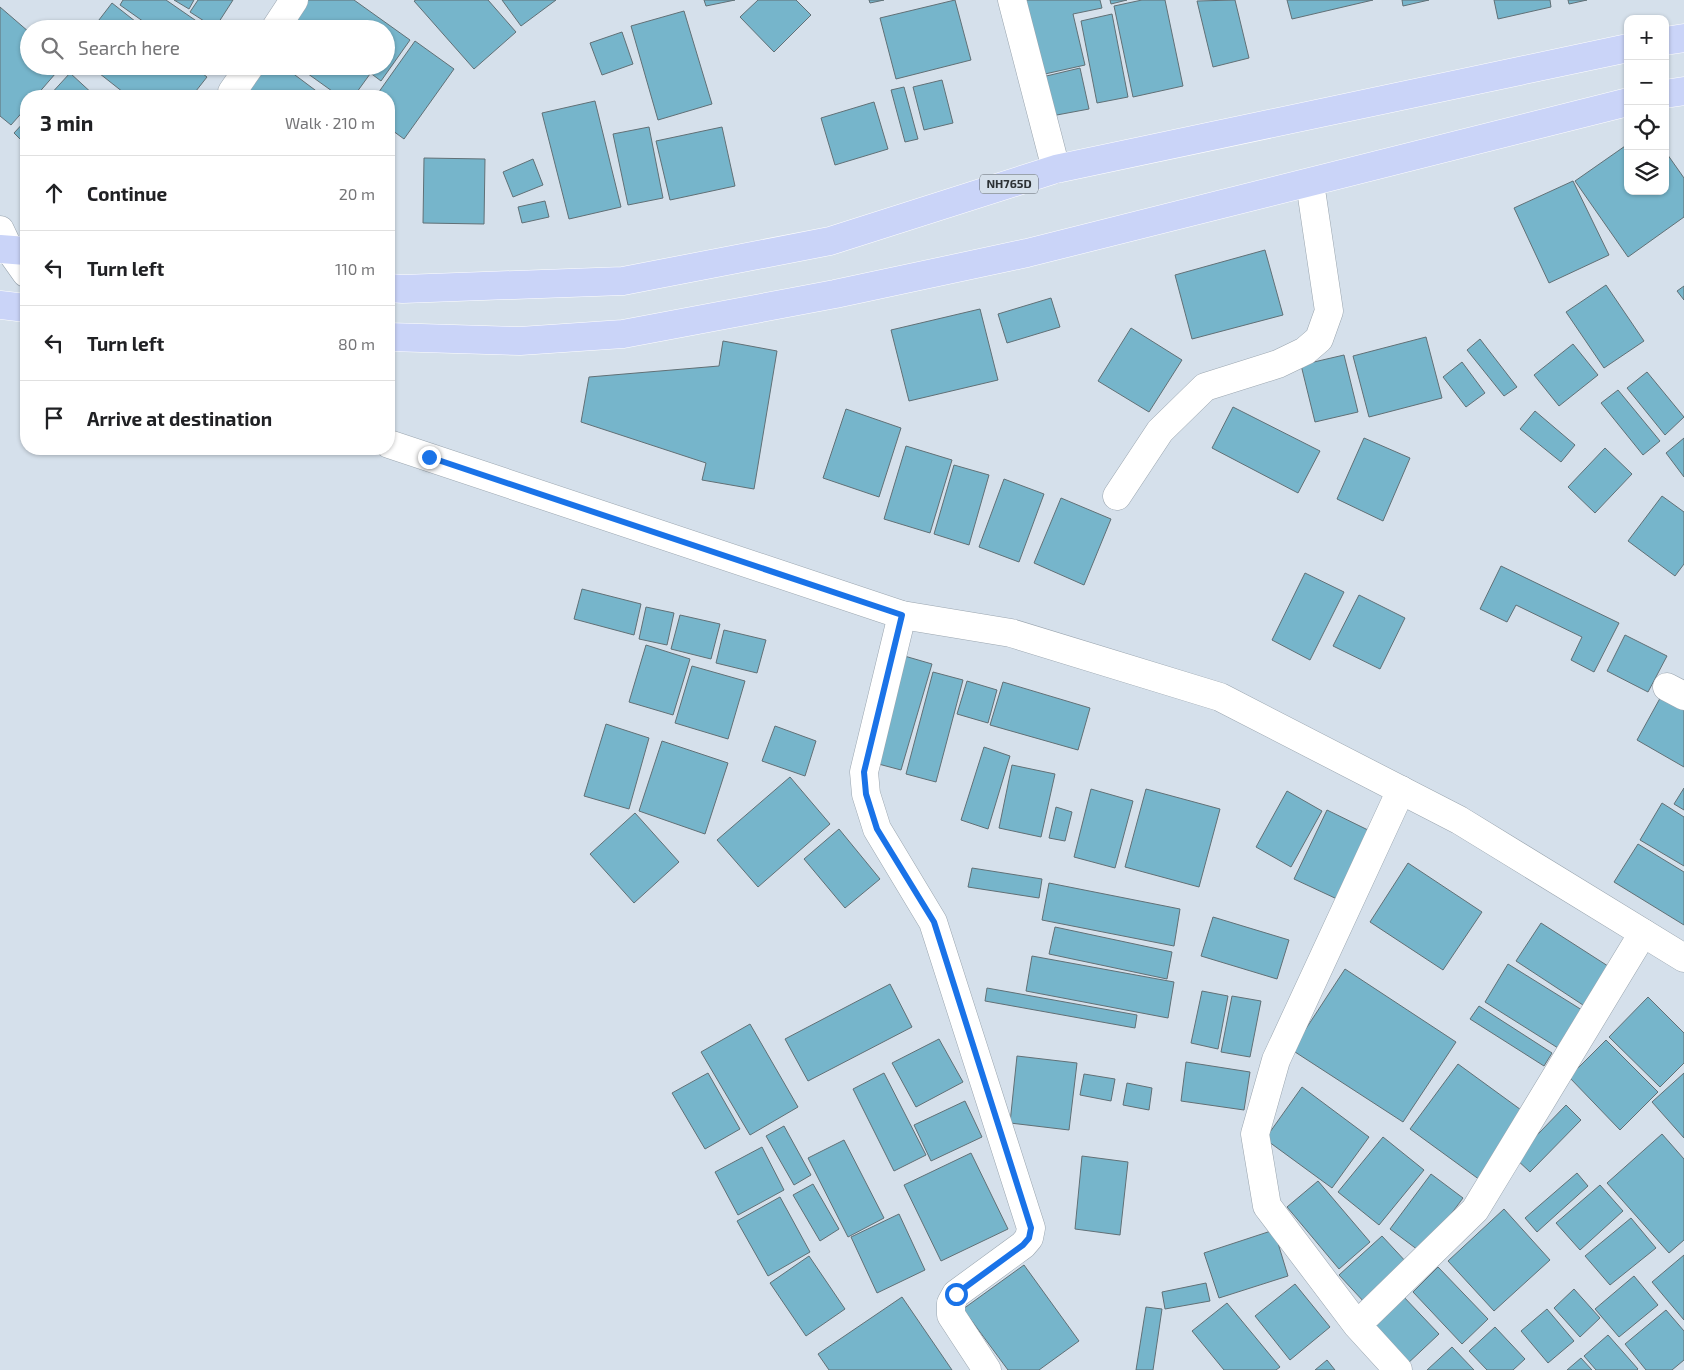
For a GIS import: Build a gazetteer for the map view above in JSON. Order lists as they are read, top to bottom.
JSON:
{
  "streets": {
    "highway": ["NH765D"]
  },
  "page": {
    "map_buttons": ["+", "−"],
    "search": "Search here",
    "heading": ["3 min", "Walk · 210 m"],
    "list": [
      ["Continue", "20 m"],
      ["Turn left", "110 m"],
      ["Turn left", "80 m"],
      "Arrive at destination"
    ]
  }
}
